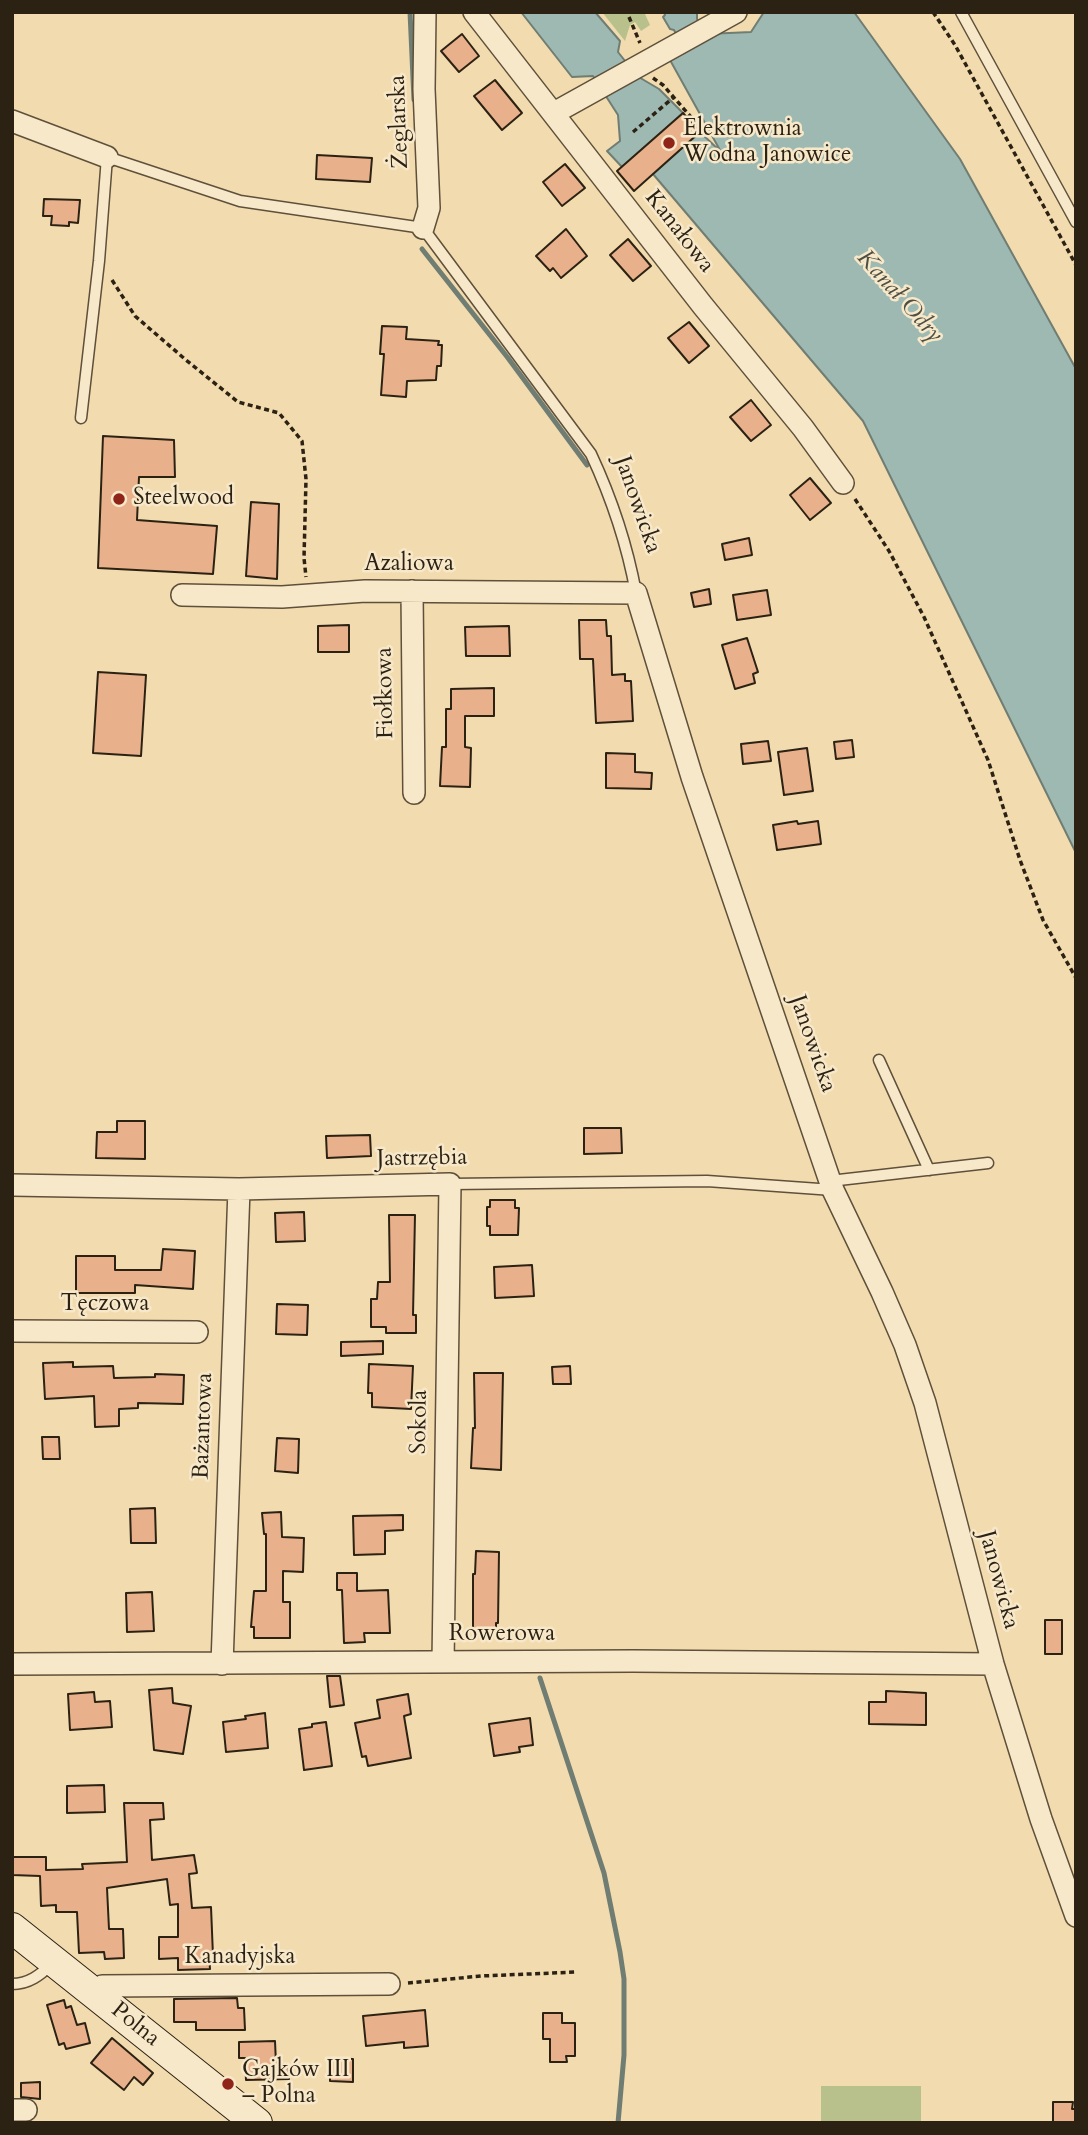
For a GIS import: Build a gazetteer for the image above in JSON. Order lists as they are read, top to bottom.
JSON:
{
  "streets": {
    "street": [
      "Żeglarska",
      "Kanałowa",
      "Janowicka",
      "Azaliowa",
      "Fiołkowa",
      "Jastrzębia",
      "Tęczowa",
      "Sokola",
      "Bażantowa",
      "Rowerowa",
      "Kanadyjska",
      "Polna"
    ]
  },
  "crossings": [
    ["Żeglarska", "Janowicka"],
    ["Janowicka", "Azaliowa"],
    ["Janowicka", "Jastrzębia"],
    ["Janowicka", "Rowerowa"],
    ["Azaliowa", "Fiołkowa"],
    ["Jastrzębia", "Sokola"],
    ["Jastrzębia", "Bażantowa"],
    ["Sokola", "Rowerowa"],
    ["Bażantowa", "Rowerowa"],
    ["Kanadyjska", "Polna"]
  ],
  "water": ["Kanał Odry"],
  "places": ["Elektrownia Wodna Janowice", "Steelwood", "Gajków III – Polna"]
}
